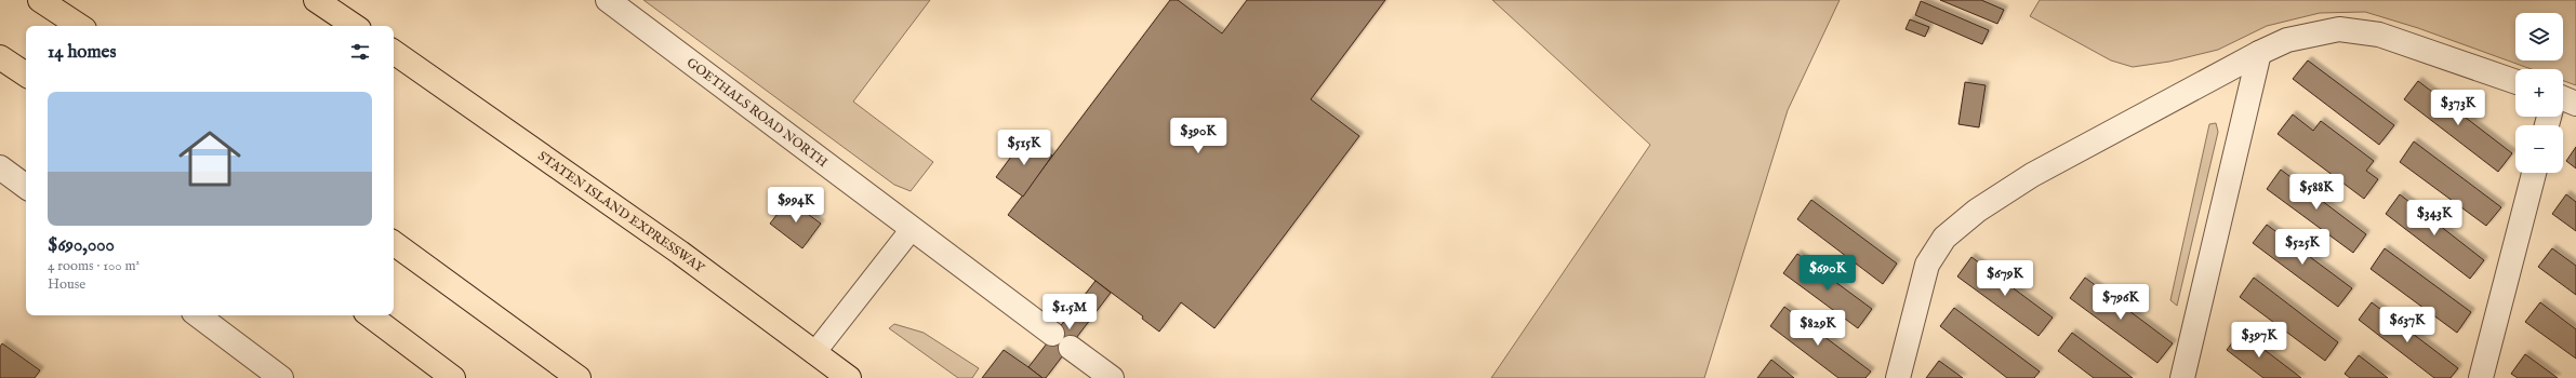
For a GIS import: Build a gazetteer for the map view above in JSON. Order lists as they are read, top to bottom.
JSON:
{
  "streets": {
    "highway": ["STATEN ISLAND EXPRESSWAY"],
    "street": ["GOETHALS ROAD NORTH"]
  },
  "page": {
    "map_buttons": ["+", "−"],
    "heading": "14 homes",
    "list": [
      {
        "name": "$690,000",
        "note": "4 rooms · 100 m² · House"
      }
    ],
    "price": [
      "$373K",
      "$390K",
      "$515K",
      "$588K",
      "$994K",
      "$343K",
      "$525K",
      "$690K",
      "$679K",
      "$796K",
      "$1.5M",
      "$637K",
      "$829K",
      "$397K"
    ]
  }
}
